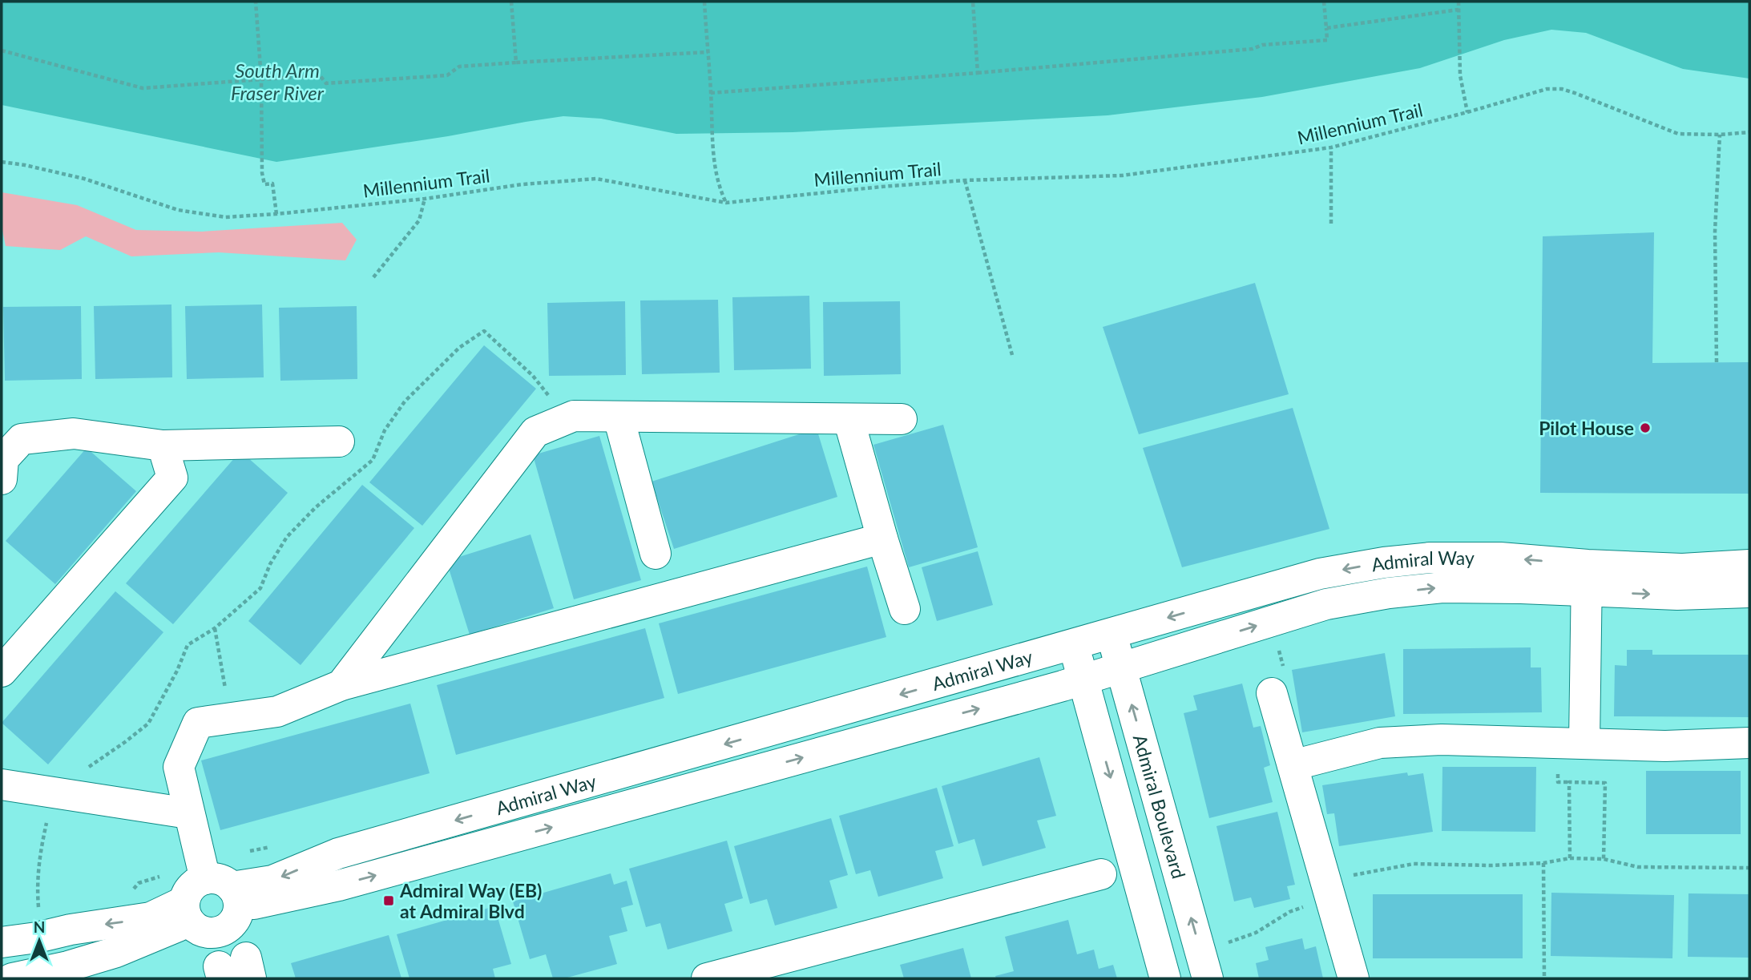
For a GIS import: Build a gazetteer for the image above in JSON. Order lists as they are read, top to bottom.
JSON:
{
  "streets": {
    "street": ["Admiral Way", "Admiral Boulevard"],
    "path": ["Millennium Trail"]
  },
  "crossings": [
    ["Admiral Way", "Admiral Boulevard"]
  ],
  "water": ["South Arm Fraser River"],
  "places": {
    "other": ["Pilot House"],
    "transit": ["Admiral Way (EB) at Admiral Blvd"]
  },
  "north": "top"
}
